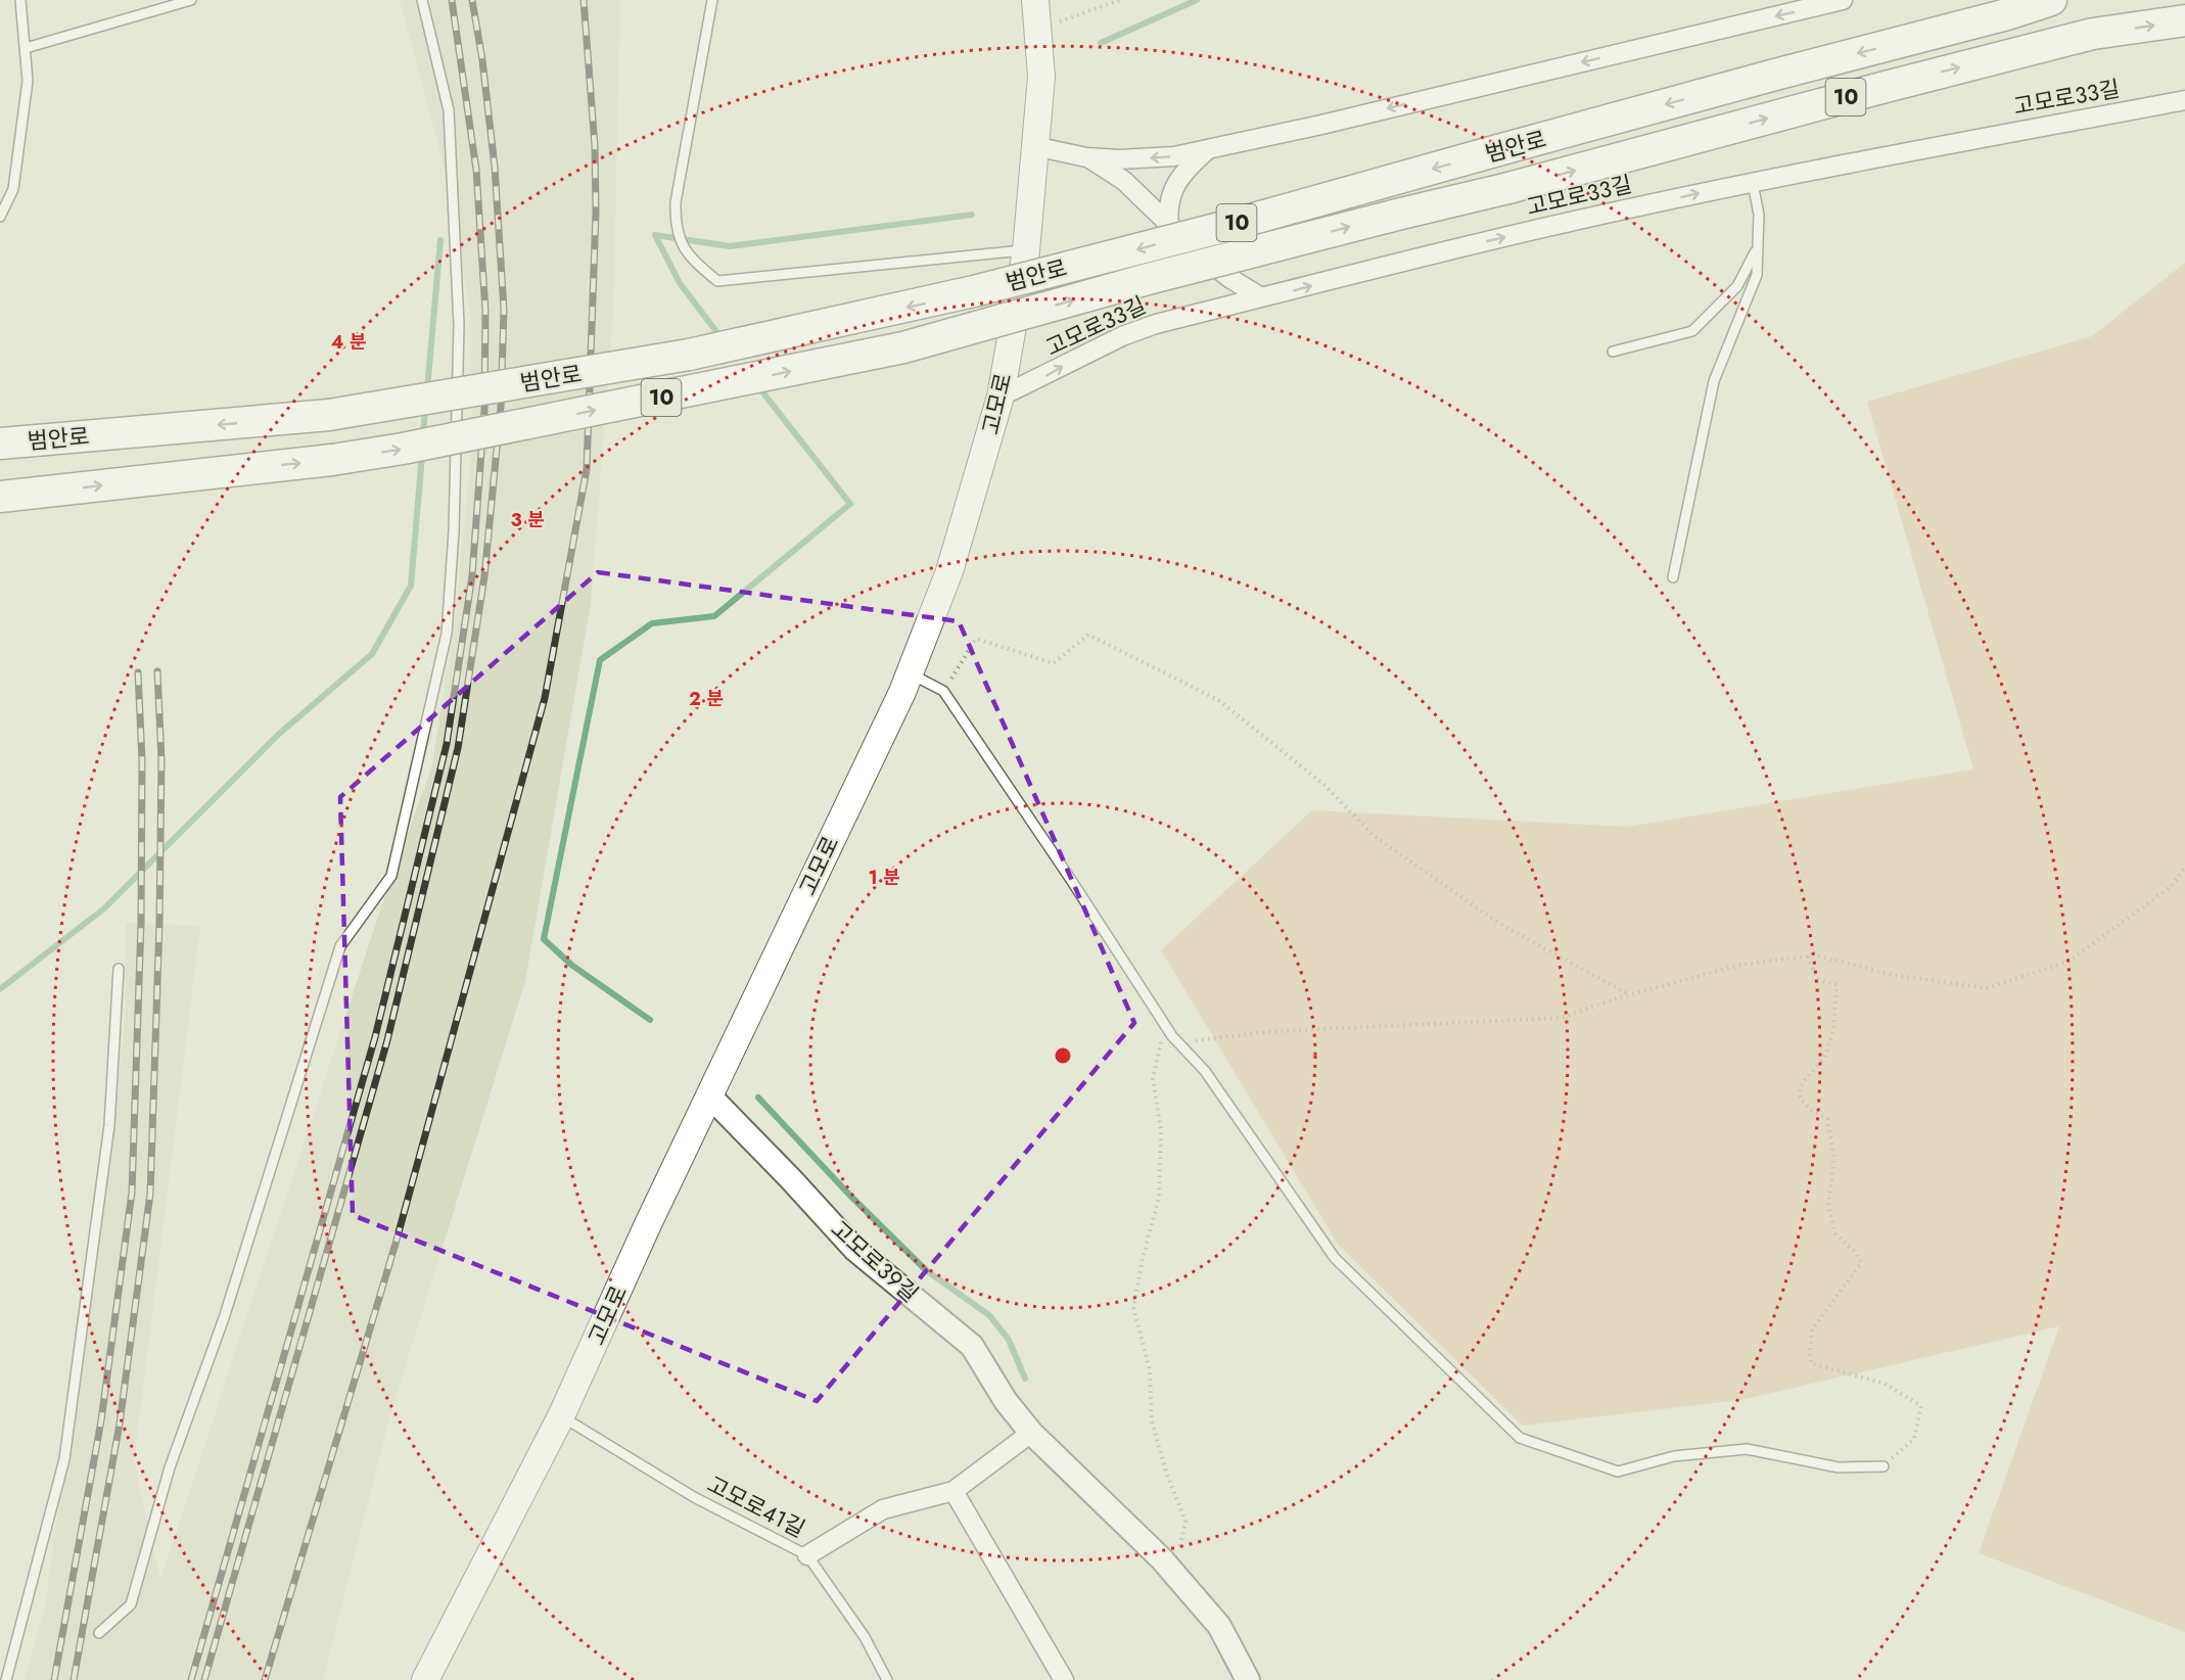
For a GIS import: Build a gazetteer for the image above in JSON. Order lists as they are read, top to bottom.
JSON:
{
  "streets": {
    "highway": ["10", "범안로"],
    "main road": ["고모로"],
    "street": ["고모로33길", "고모로39길"],
    "lane": ["고모로41길"]
  },
  "crossings": [
    ["고모로33길", "고모로"],
    ["고모로", "고모로39길"],
    ["고모로", "고모로41길"]
  ],
  "rings": [
    "4 분",
    "3 분",
    "2 분",
    "1 분"
  ]
}
